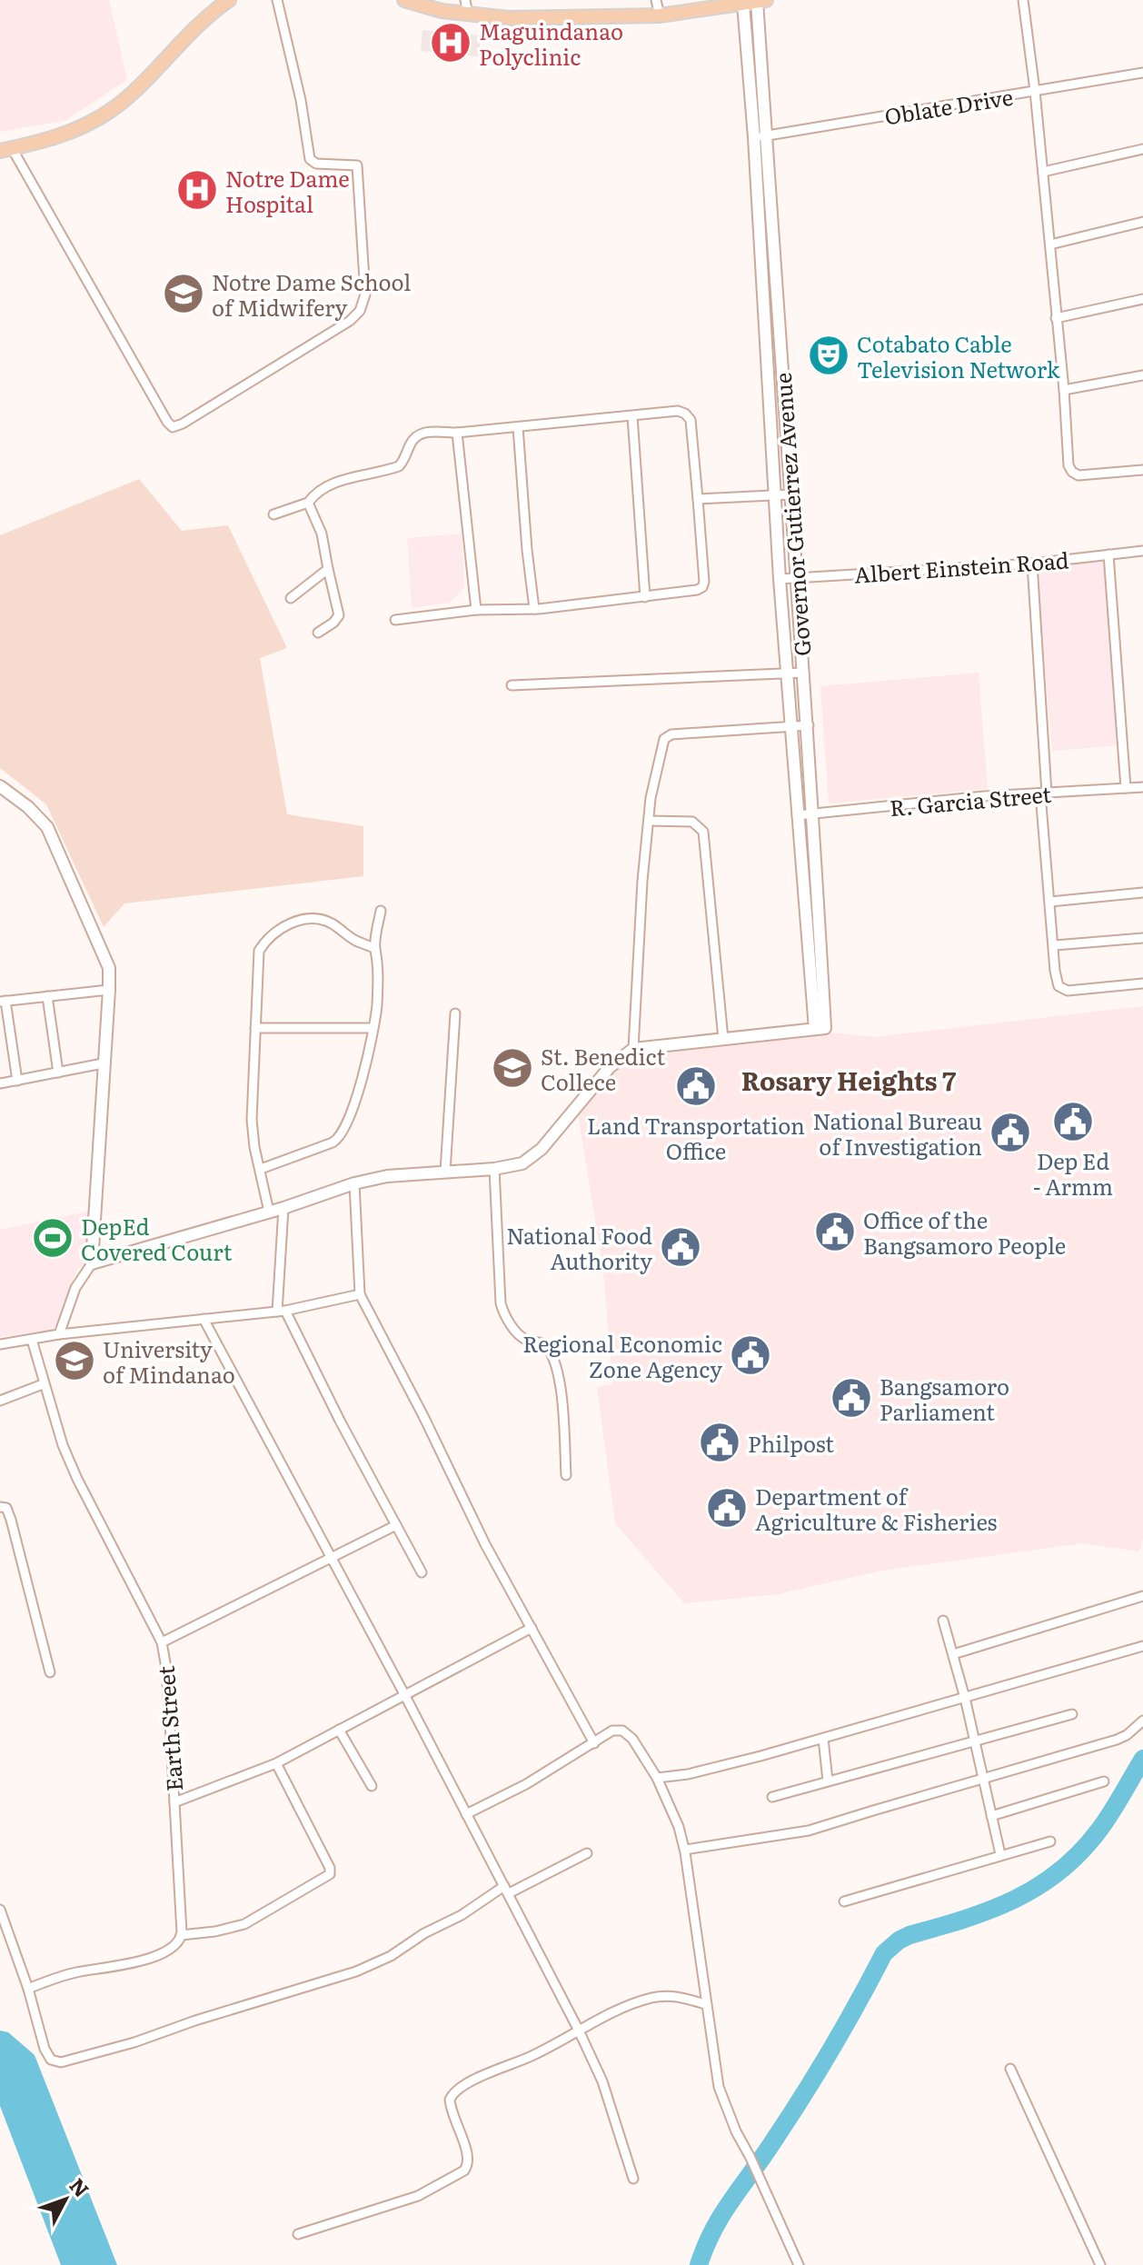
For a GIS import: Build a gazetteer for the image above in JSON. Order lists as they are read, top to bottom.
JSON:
{
  "streets": {
    "street": [
      "Oblate Drive",
      "Governor Gutierrez Avenue",
      "Albert Einstein Road",
      "R. Garcia Street",
      "Earth Street"
    ]
  },
  "crossings": [
    ["Oblate Drive", "Governor Gutierrez Avenue"],
    ["Governor Gutierrez Avenue", "Albert Einstein Road"],
    ["Governor Gutierrez Avenue", "R. Garcia Street"]
  ],
  "districts": ["Rosary Heights 7"],
  "places": {
    "hospital": ["Maguindanao Polyclinic", "Notre Dame Hospital"],
    "school or university": ["Notre Dame School of Midwifery", "St. Benedict Collece", "University of Mindanao"],
    "theatre": ["Cotabato Cable Television Network"],
    "public building": [
      "Land Transportation Office",
      "Dep Ed - Armm",
      "National Bureau of Investigation",
      "Office of the Bangsamoro People",
      "National Food Authority",
      "Regional Economic Zone Agency",
      "Bangsamoro Parliament",
      "Philpost",
      "Department of Agriculture & Fisheries"
    ],
    "sports": ["DepEd Covered Court"]
  },
  "north": "top right"
}
